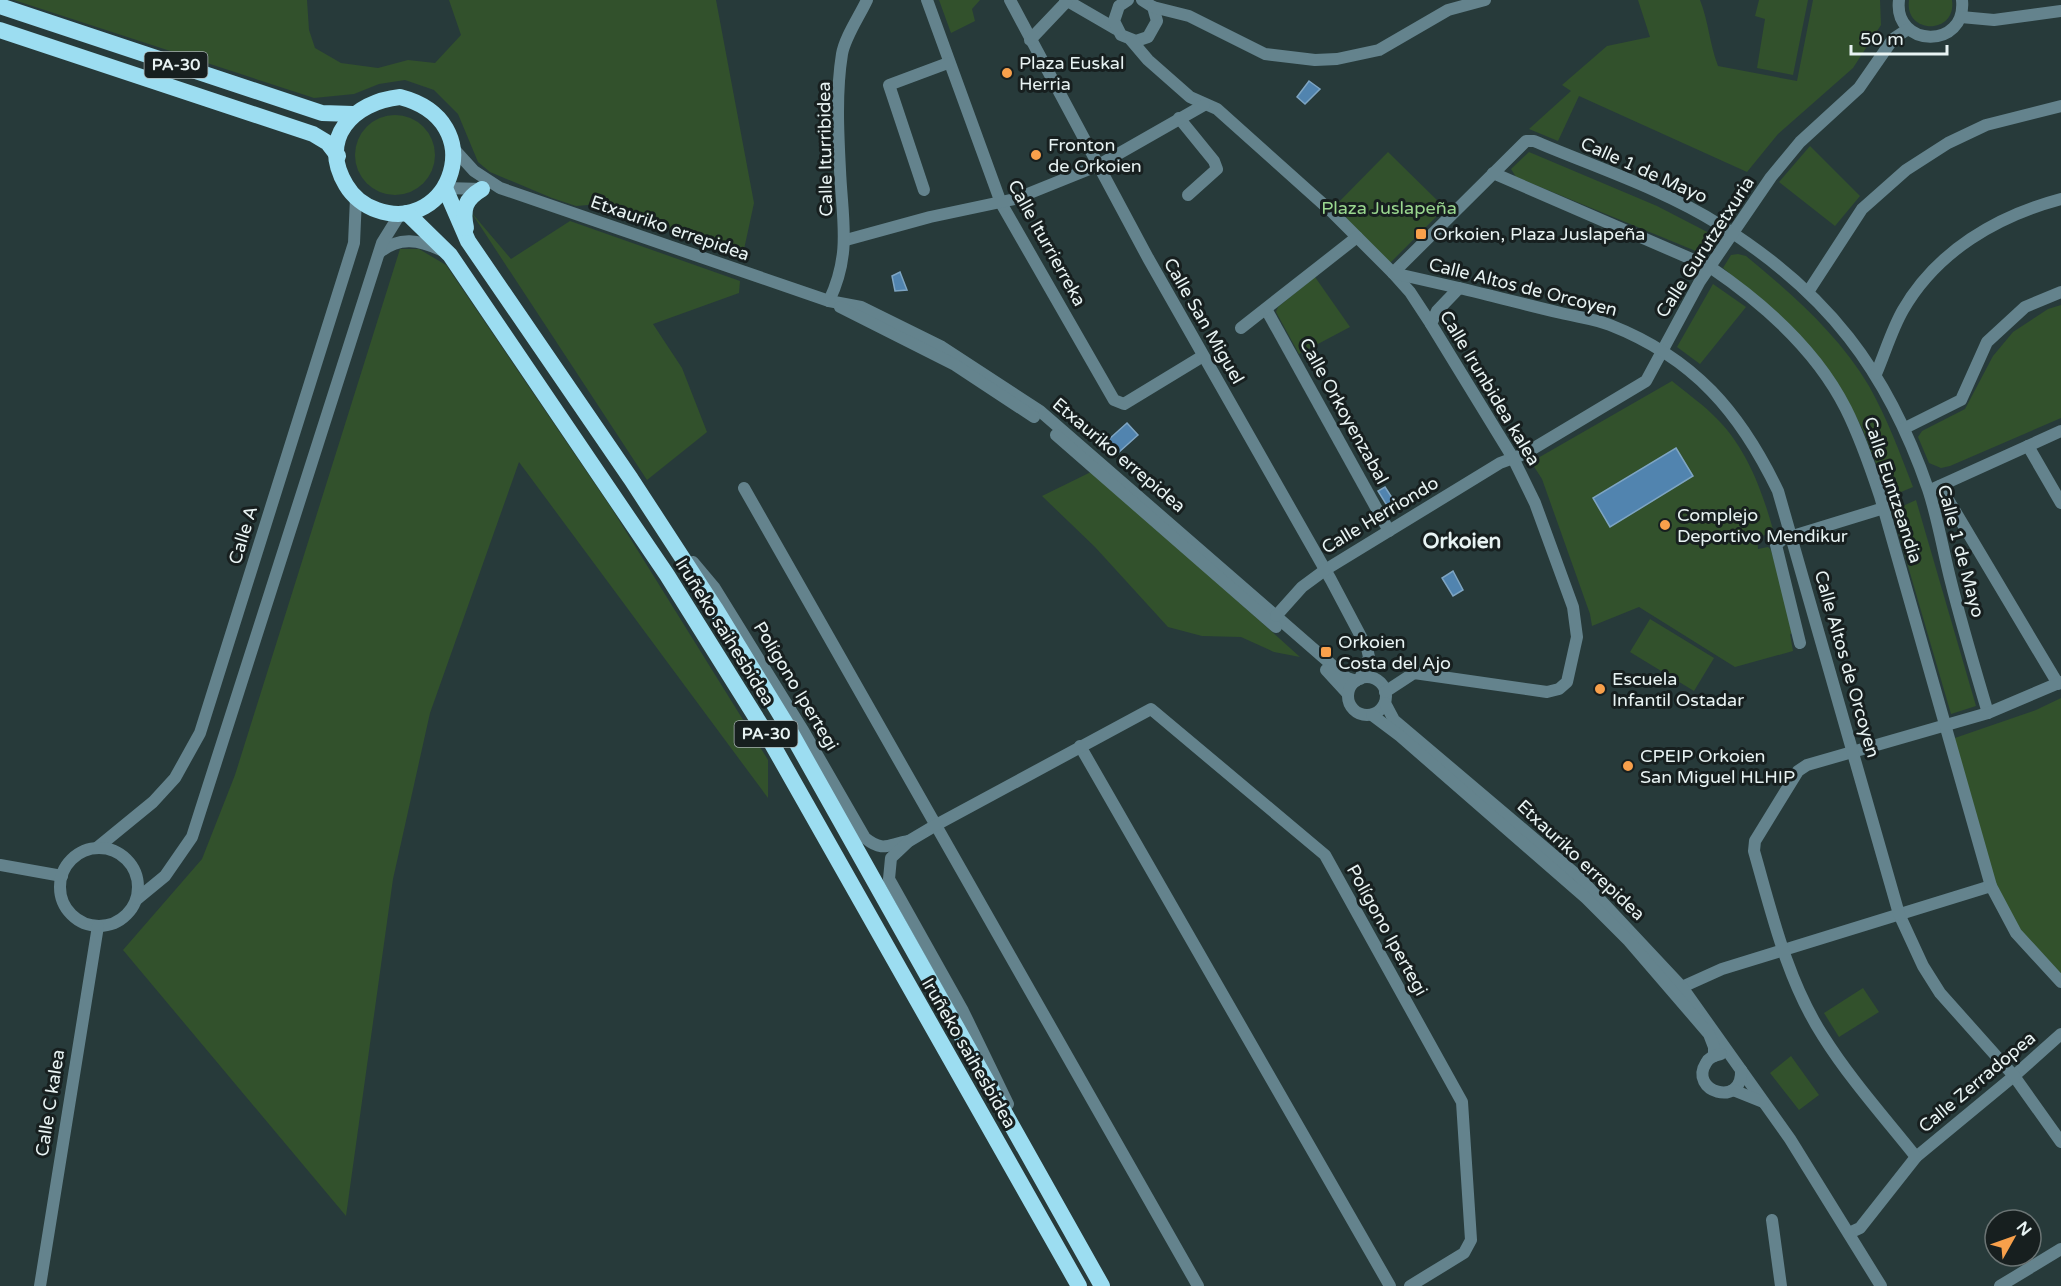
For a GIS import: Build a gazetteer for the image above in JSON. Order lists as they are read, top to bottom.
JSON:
{
  "streets": {
    "highway": ["PA-30", "Iruñeko saihesbidea"],
    "street": [
      "Calle Iturribidea",
      "Calle 1 de Mayo",
      "Etxauriko errepidea",
      "Calle Iturrierreka",
      "Calle Gurutzetxuria",
      "Calle Altos de Orcoyen",
      "Calle San Miguel",
      "Calle Irunbidea kalea",
      "Calle Orkoyenzabal",
      "Calle Euntzeandia",
      "Calle Herriondo",
      "Calle A",
      "Polígono Ipertegi",
      "Calle Zerradopea",
      "Calle C kalea"
    ]
  },
  "crossings": [
    ["PA-30", "Etxauriko errepidea"],
    ["PA-30", "Calle A"],
    ["PA-30", "Iruñeko saihesbidea"],
    ["Calle Iturribidea", "Etxauriko errepidea"],
    ["Calle 1 de Mayo", "Calle Gurutzetxuria"],
    ["Calle 1 de Mayo", "Calle Altos de Orcoyen"],
    ["Calle 1 de Mayo", "Calle Irunbidea kalea"],
    ["Calle 1 de Mayo", "Calle Euntzeandia"],
    ["Etxauriko errepidea", "Calle San Miguel"],
    ["Etxauriko errepidea", "Calle Irunbidea kalea"],
    ["Etxauriko errepidea", "Calle Herriondo"],
    ["Etxauriko errepidea", "Calle A"],
    ["Etxauriko errepidea", "Iruñeko saihesbidea"],
    ["Etxauriko errepidea", "Calle Zerradopea"],
    ["Calle Iturrierreka", "Calle San Miguel"],
    ["Calle Gurutzetxuria", "Calle Altos de Orcoyen"],
    ["Calle Gurutzetxuria", "Calle Irunbidea kalea"],
    ["Calle Gurutzetxuria", "Calle Euntzeandia"],
    ["Calle Gurutzetxuria", "Calle Herriondo"],
    ["Calle Altos de Orcoyen", "Calle Irunbidea kalea"],
    ["Calle Altos de Orcoyen", "Calle Zerradopea"],
    ["Calle San Miguel", "Calle Irunbidea kalea"],
    ["Calle San Miguel", "Calle Herriondo"],
    ["Calle Irunbidea kalea", "Calle Herriondo"],
    ["Calle Orkoyenzabal", "Calle Herriondo"],
    ["Calle A", "Iruñeko saihesbidea"],
    ["Calle A", "Calle C kalea"],
    ["Iruñeko saihesbidea", "Polígono Ipertegi"]
  ],
  "districts": ["Orkoien"],
  "parks": ["Plaza Juslapeña"],
  "places": {
    "other": [
      "Plaza Euskal Herria",
      "Fronton de Orkoien",
      "Complejo Deportivo Mendikur",
      "Escuela Infantil Ostadar",
      "CPEIP Orkoien San Miguel HLHIP"
    ],
    "transit": ["Orkoien, Plaza Juslapeña", "Orkoien Costa del Ajo"]
  },
  "scale_bar": "50 m",
  "north": "top right"
}
